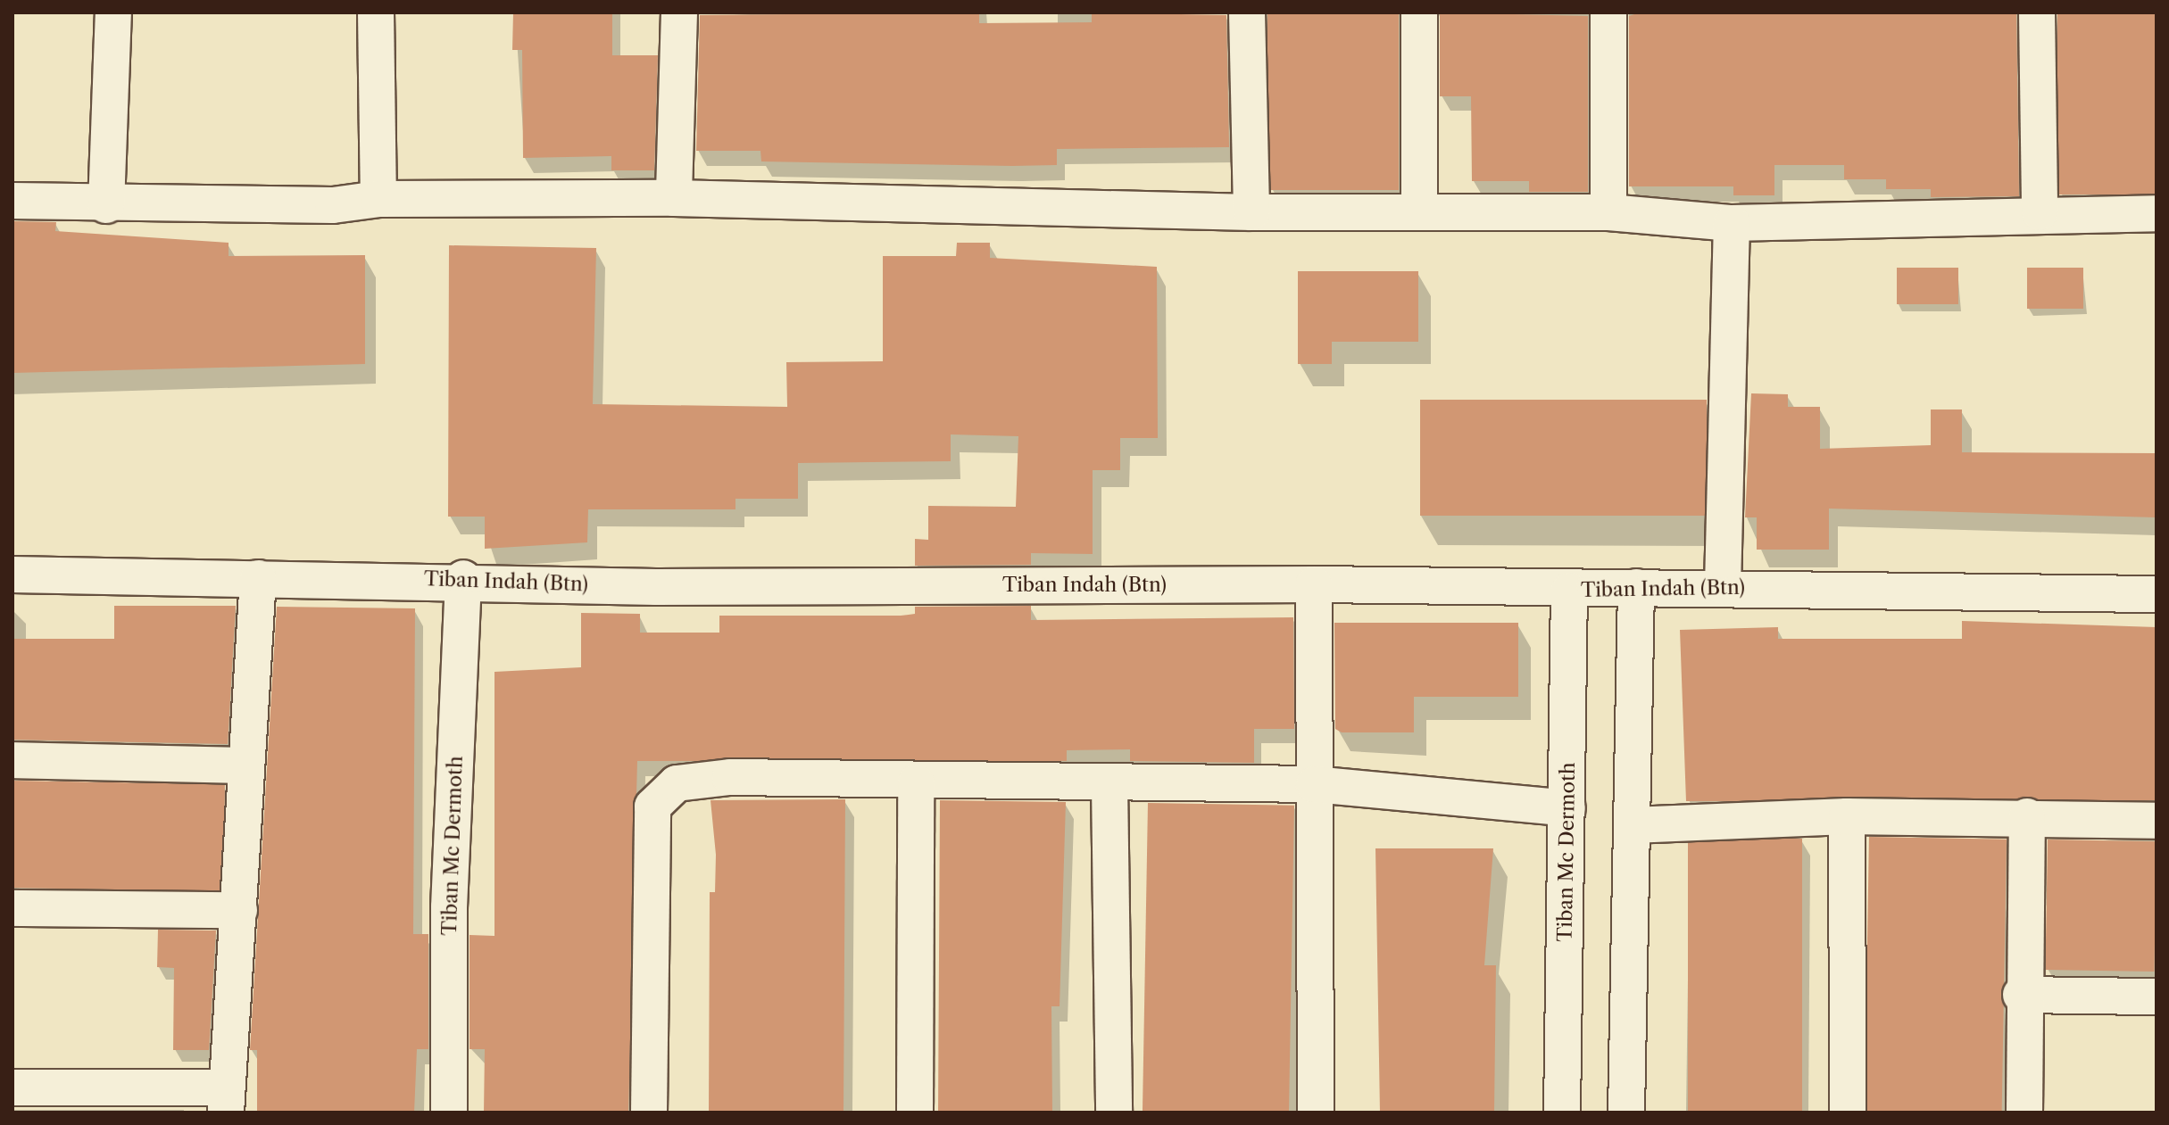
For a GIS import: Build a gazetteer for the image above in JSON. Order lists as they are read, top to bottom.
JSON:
{
  "streets": {
    "street": ["Tiban Indah (Btn)", "Tiban Mc Dermoth"]
  },
  "crossings": [
    ["Tiban Indah (Btn)", "Tiban Mc Dermoth"]
  ]
}
